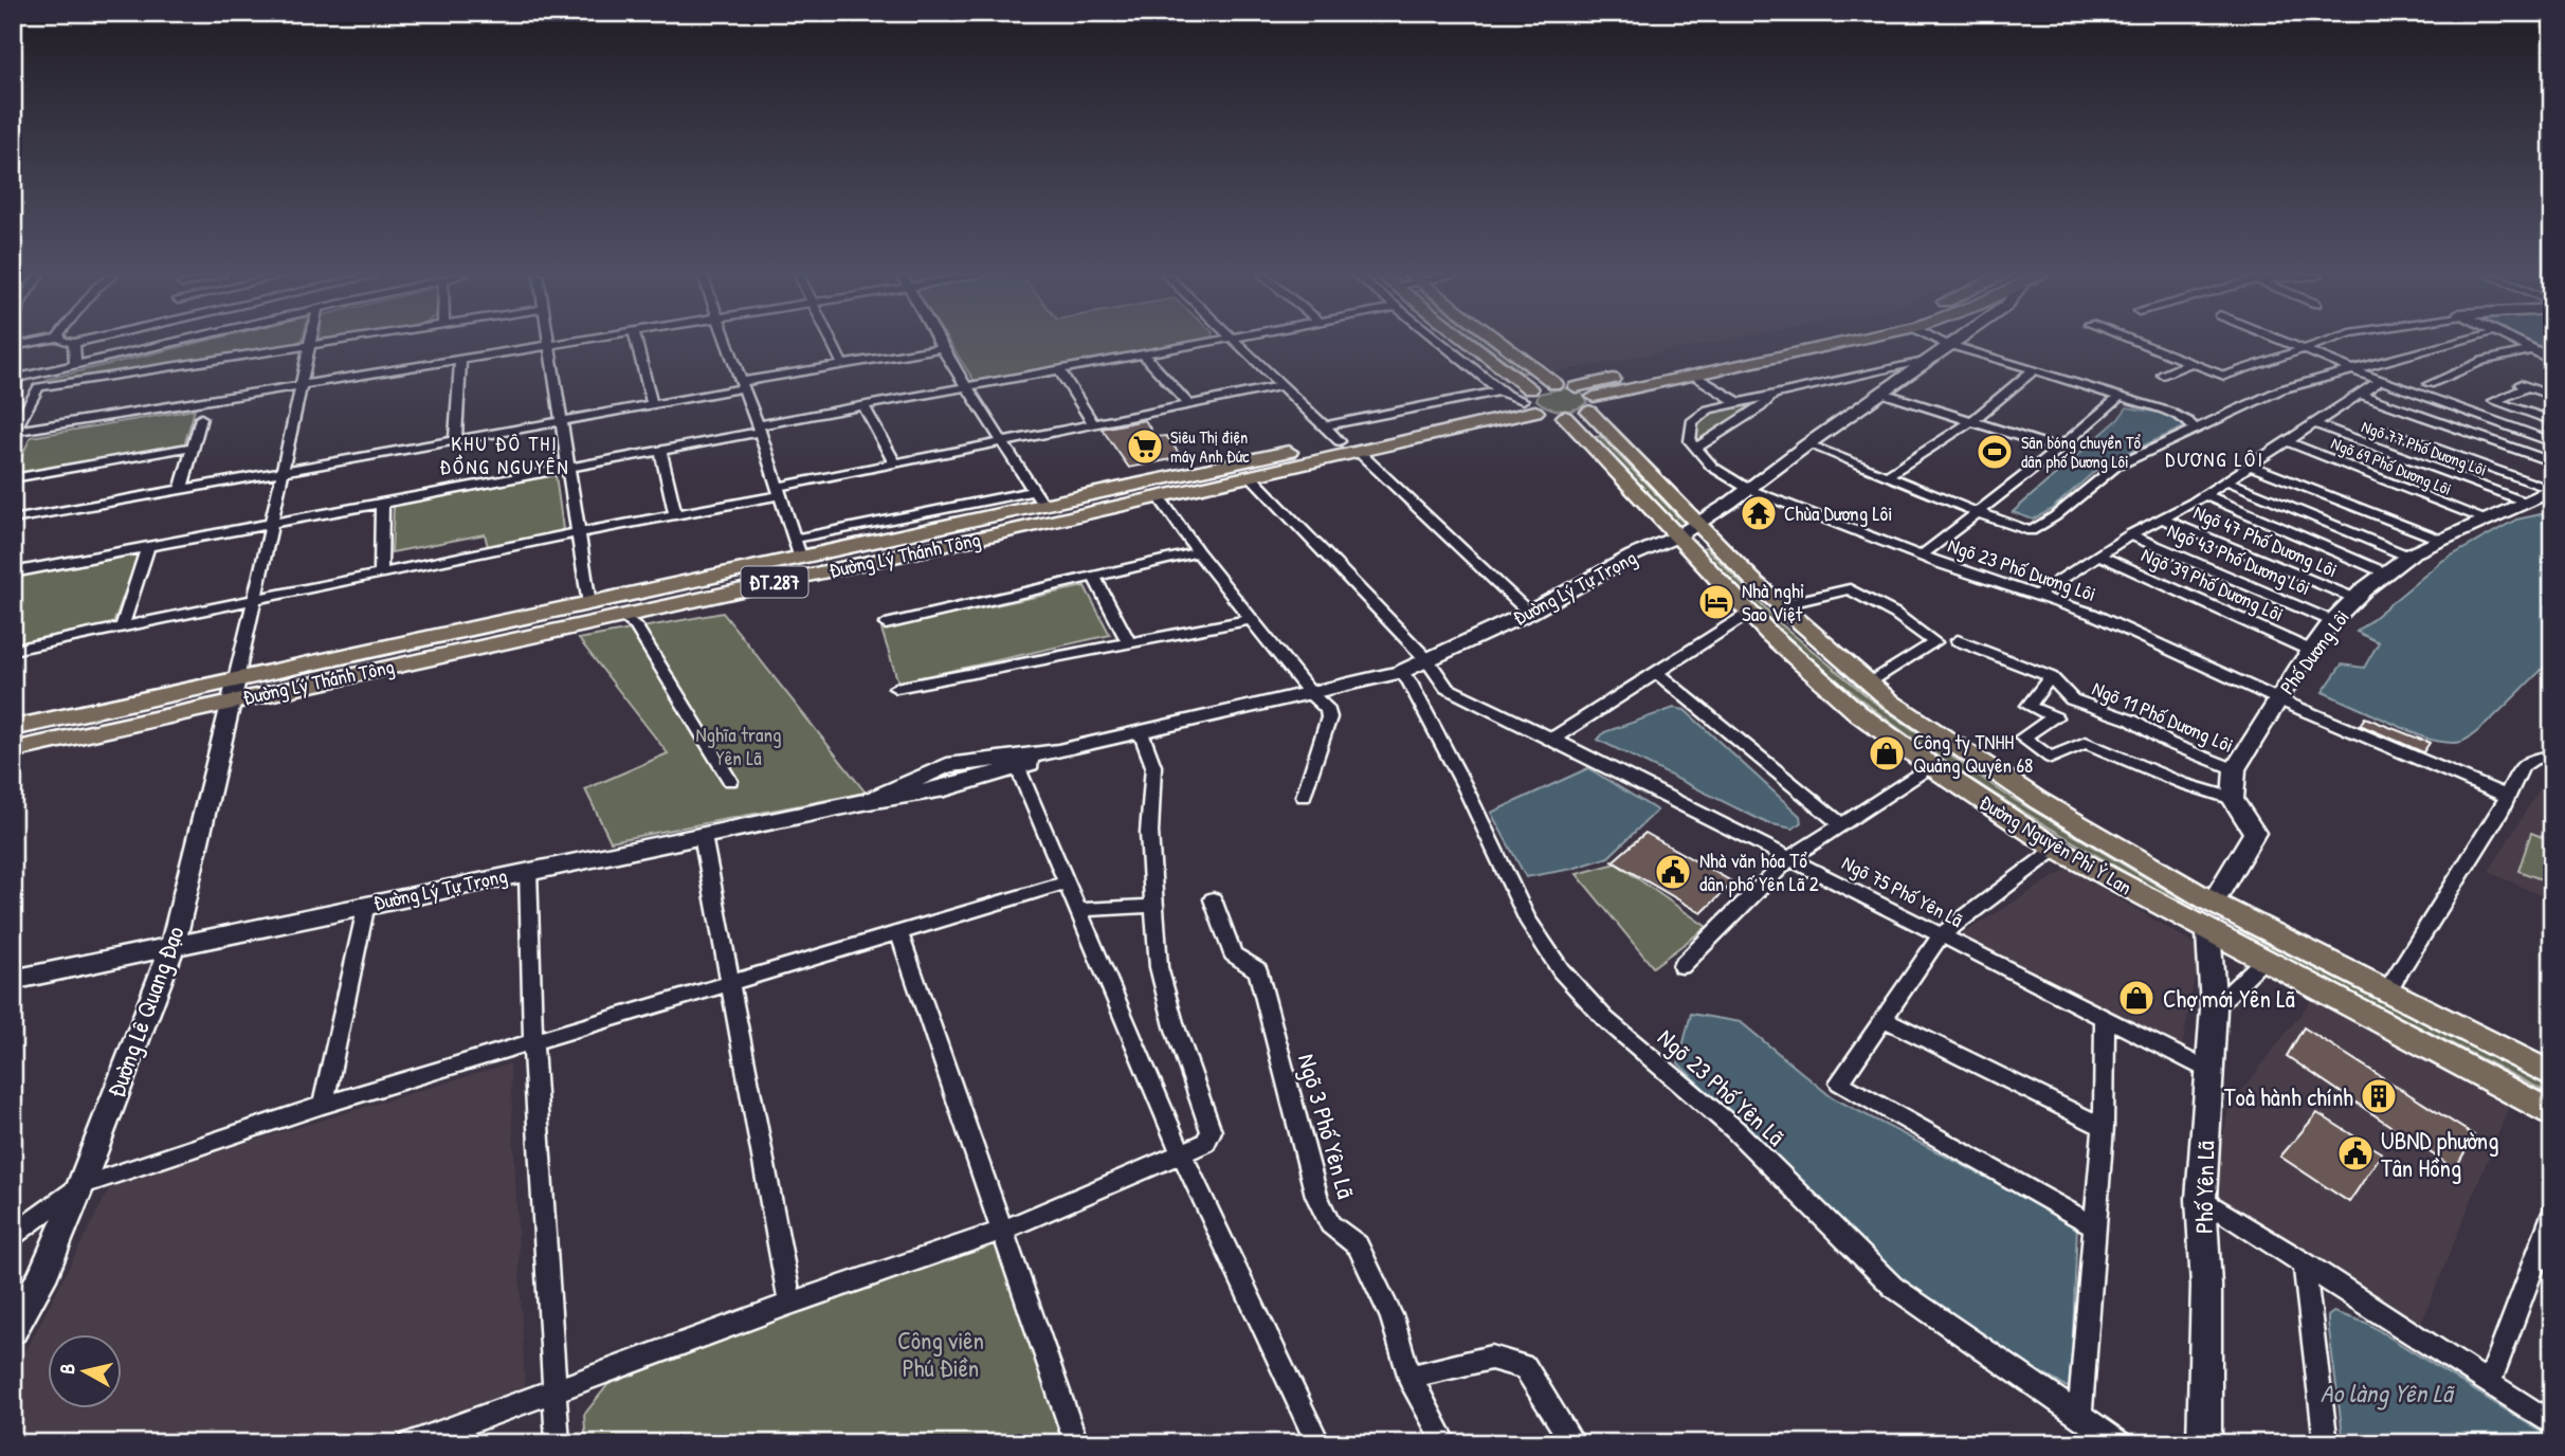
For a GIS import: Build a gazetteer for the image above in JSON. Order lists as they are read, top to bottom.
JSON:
{
  "streets": {
    "main road": [
      "Đường Lý Thánh Tông",
      "ĐT.287",
      "Đường Lý Tự Trọng",
      "Phố Dương Lôi",
      "Đường Nguyên Phi Ỷ Lan",
      "Đường Lê Quang Đạo",
      "Phố Yên Lã"
    ],
    "street": [
      "Ngõ 77 Phố Dương Lôi",
      "Ngõ 69 Phố Dương Lôi",
      "Ngõ 47 Phố Dương Lôi",
      "Ngõ 43 Phố Dương Lôi",
      "Ngõ 23 Phố Dương Lôi",
      "Ngõ 39 Phố Dương Lôi",
      "Ngõ 11 Phố Dương Lôi",
      "Ngõ 75 Phố Yên Lã",
      "Ngõ 23 Phố Yên Lã",
      "Ngõ 3 Phố Yên Lã"
    ]
  },
  "crossings": [
    ["Ngõ 77 Phố Dương Lôi", "Phố Dương Lôi"],
    ["Ngõ 69 Phố Dương Lôi", "Phố Dương Lôi"],
    ["Ngõ 47 Phố Dương Lôi", "Phố Dương Lôi"],
    ["Đường Lý Thánh Tông", "Ngõ 75 Phố Yên Lã"],
    ["Đường Lý Thánh Tông", "Đường Lê Quang Đạo"],
    ["Ngõ 43 Phố Dương Lôi", "Phố Dương Lôi"],
    ["Ngõ 23 Phố Dương Lôi", "Đường Lý Tự Trọng"],
    ["Ngõ 23 Phố Dương Lôi", "Phố Dương Lôi"],
    ["Ngõ 39 Phố Dương Lôi", "Phố Dương Lôi"],
    ["Đường Lý Tự Trọng", "Đường Nguyên Phi Ỷ Lan"],
    ["Đường Lý Tự Trọng", "Ngõ 75 Phố Yên Lã"],
    ["Đường Lý Tự Trọng", "Đường Lê Quang Đạo"],
    ["Đường Lý Tự Trọng", "Ngõ 23 Phố Yên Lã"],
    ["Phố Dương Lôi", "Ngõ 11 Phố Dương Lôi"],
    ["Đường Nguyên Phi Ỷ Lan", "Phố Yên Lã"],
    ["Ngõ 75 Phố Yên Lã", "Phố Yên Lã"]
  ],
  "districts": ["KHU ĐÔ THỊ ĐỒNG NGUYÊN", "DƯƠNG LÔI"],
  "water": ["Ao làng Yên Lã"],
  "parks": ["Nghĩa trang Yên Lã", "Công viên Phú Điền"],
  "places": {
    "supermarket": ["Siêu Thị điện máy Anh Đức"],
    "sports": ["Sân bóng chuyền Tổ dân phố Dương Lôi"],
    "temple": ["Chùa Dương Lôi"],
    "hotel": ["Nhà nghỉ Sao Việt"],
    "shop": ["Công ty TNHH Quảng Quyên 68", "Chợ mới Yên Lã"],
    "public building": ["Nhà văn hóa Tổ dân phố Yên Lã 2", "UBND phường Tân Hồng"],
    "building": ["Toà hành chính"]
  },
  "north": "left"
}
